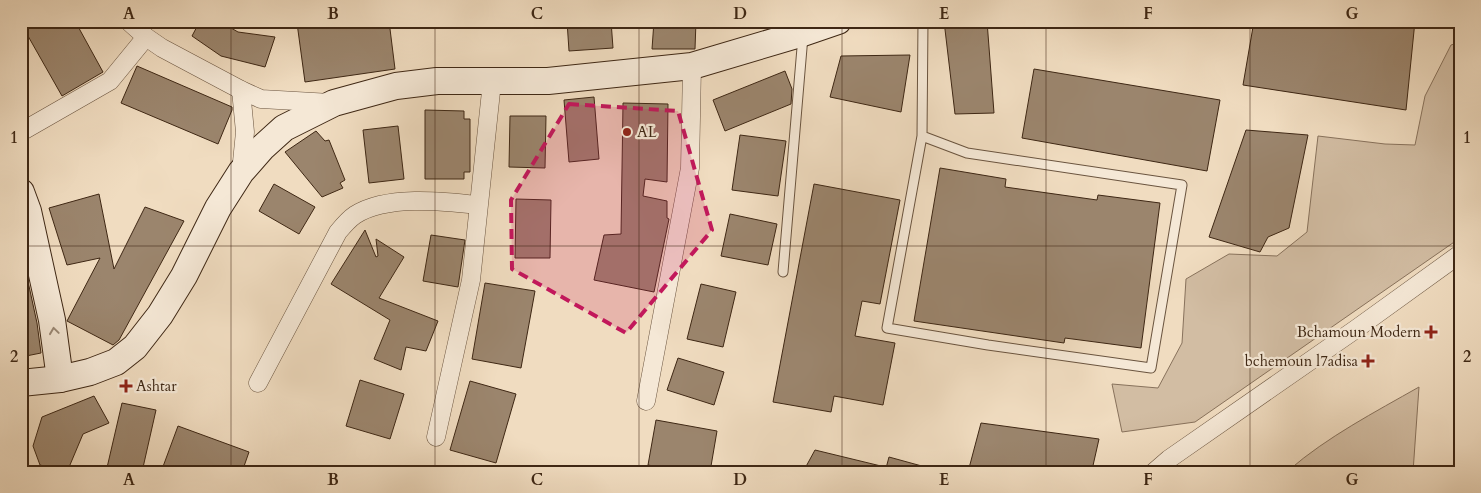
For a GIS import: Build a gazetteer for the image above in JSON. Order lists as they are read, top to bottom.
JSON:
{
  "places": {
    "other": ["AL"],
    "health": ["Bchamoun Modern", "bchemoun l7adisa", "Ashtar"]
  },
  "grid": {
    "columns": [
      "A",
      "B",
      "C",
      "D",
      "E",
      "F",
      "G"
    ],
    "rows": ["1", "2"]
  }
}
